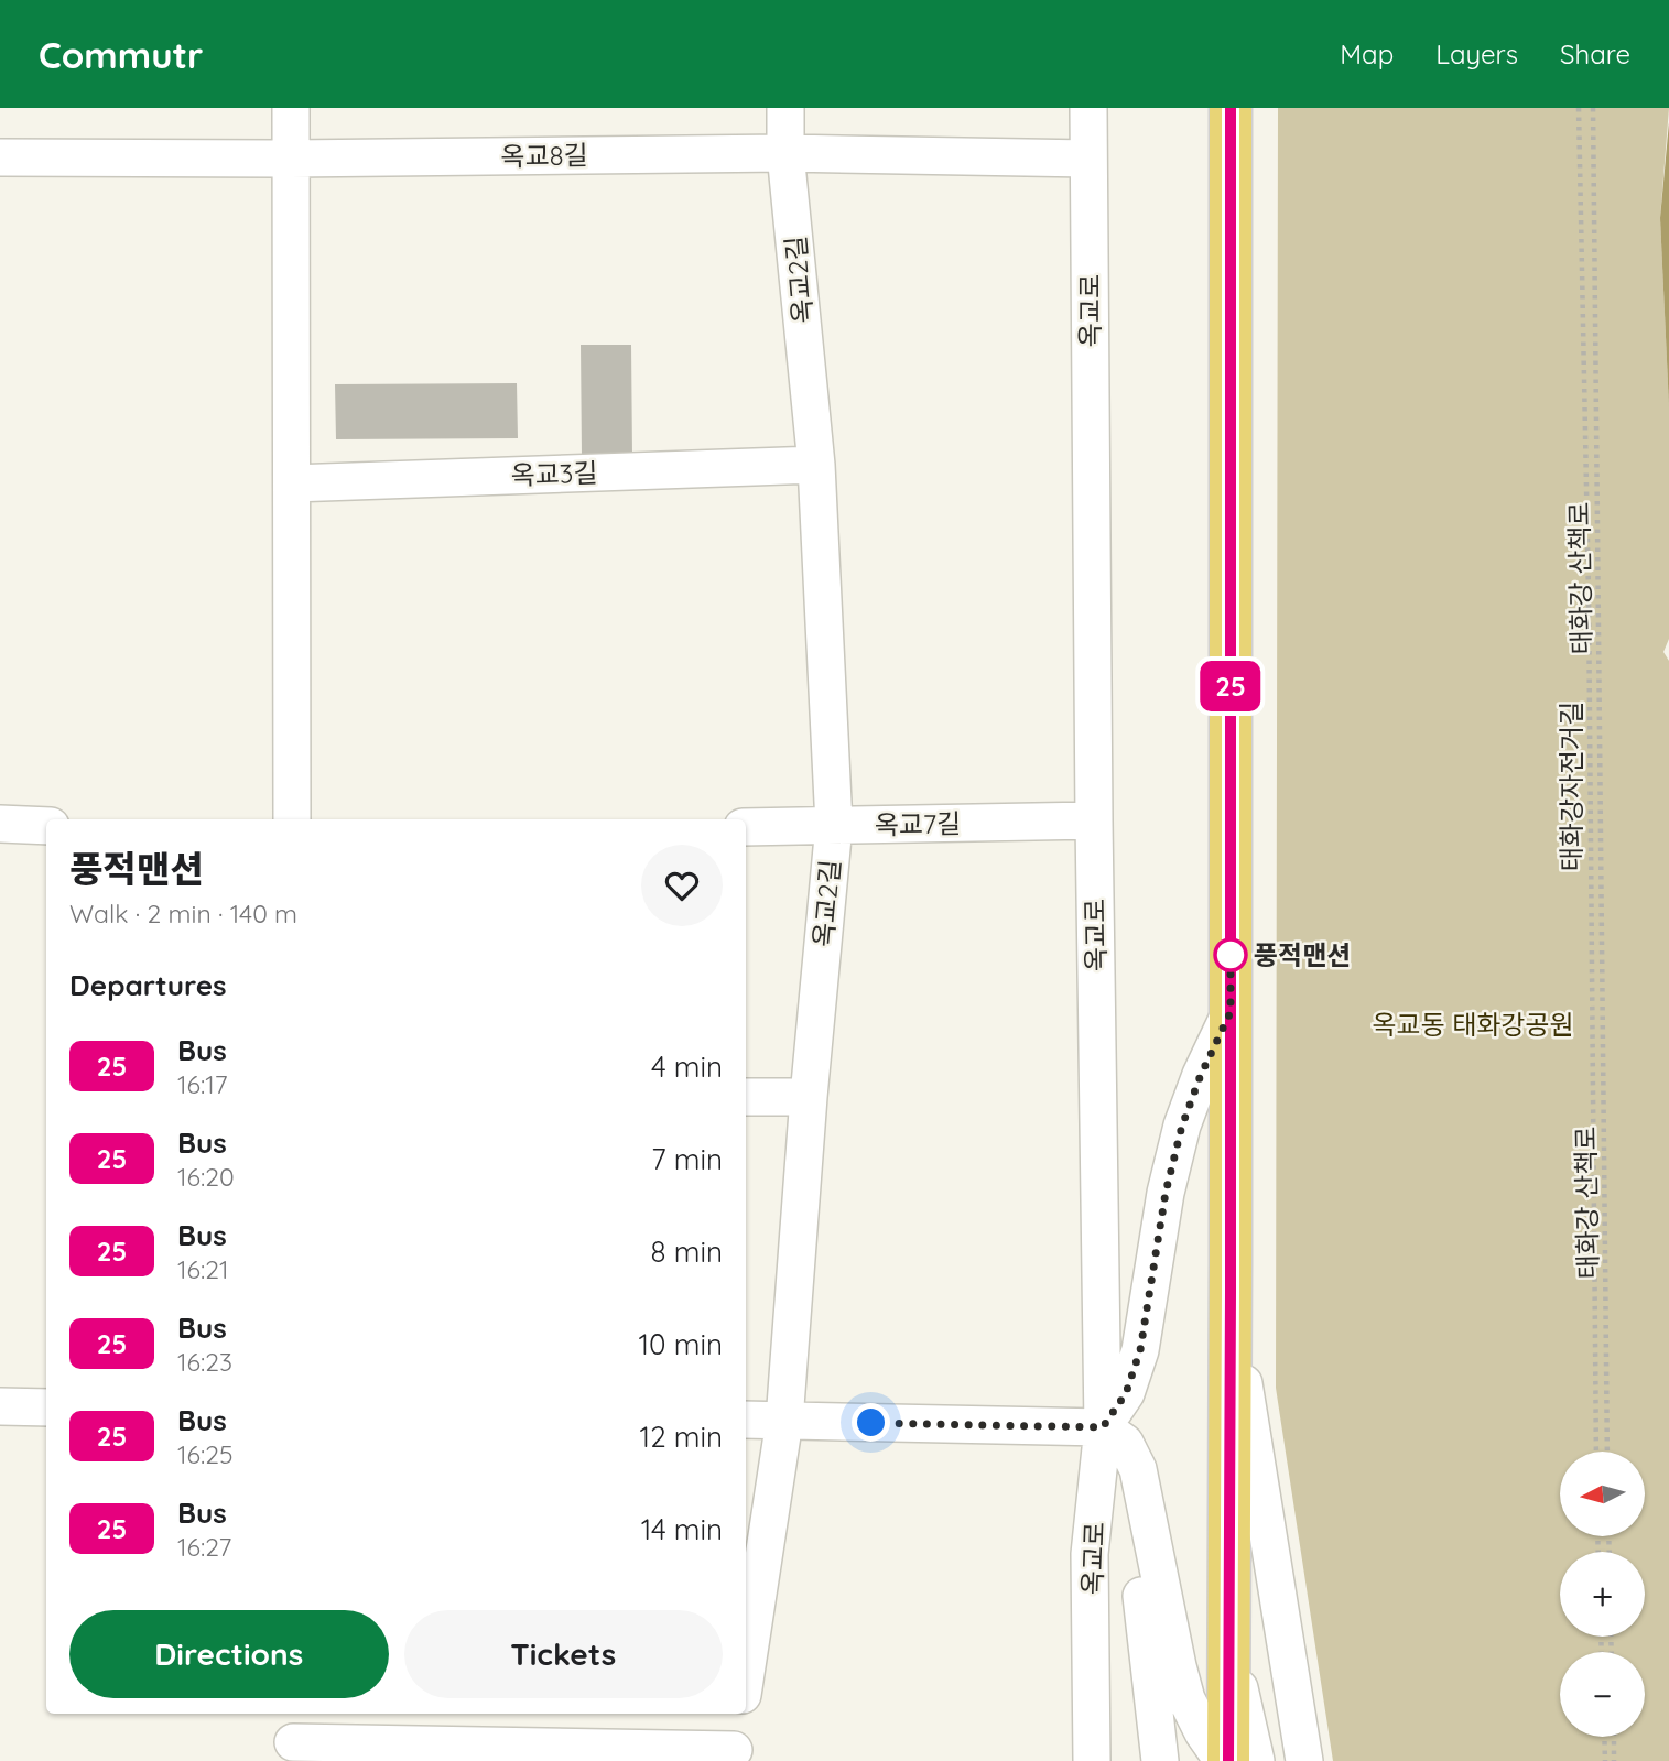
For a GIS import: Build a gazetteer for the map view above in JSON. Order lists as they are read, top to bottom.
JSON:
{
  "streets": {
    "street": [
      "옥교8길",
      "옥교2길",
      "옥교로",
      "옥교3길",
      "옥교7길"
    ],
    "path": ["태화강 산책로", "태화강자전거길"]
  },
  "crossings": [
    ["옥교8길", "옥교2길"],
    ["옥교8길", "옥교로"],
    ["옥교2길", "옥교3길"],
    ["옥교2길", "옥교7길"],
    ["옥교로", "옥교7길"]
  ],
  "parks": ["옥교동 태화강공원"],
  "places": ["풍적맨션"],
  "lines": ["bus line 25"],
  "north": "left",
  "page": {
    "header": "Commutr",
    "nav": ["Map", "Layers", "Share"],
    "on_map": "25",
    "heading": [
      ["풍적맨션", "Walk · 2 min · 140 m"],
      "Departures"
    ],
    "list": [
      {
        "mark": "25",
        "name": "Bus",
        "note": "16:17",
        "value": "4 min"
      },
      {
        "mark": "25",
        "name": "Bus",
        "note": "16:20",
        "value": "7 min"
      },
      {
        "mark": "25",
        "name": "Bus",
        "note": "16:21",
        "value": "8 min"
      },
      {
        "mark": "25",
        "name": "Bus",
        "note": "16:23",
        "value": "10 min"
      },
      {
        "mark": "25",
        "name": "Bus",
        "note": "16:25",
        "value": "12 min"
      },
      {
        "mark": "25",
        "name": "Bus",
        "note": "16:27",
        "value": "14 min"
      }
    ],
    "map_buttons": ["+", "−"],
    "buttons": ["Directions", "Tickets"]
  }
}
